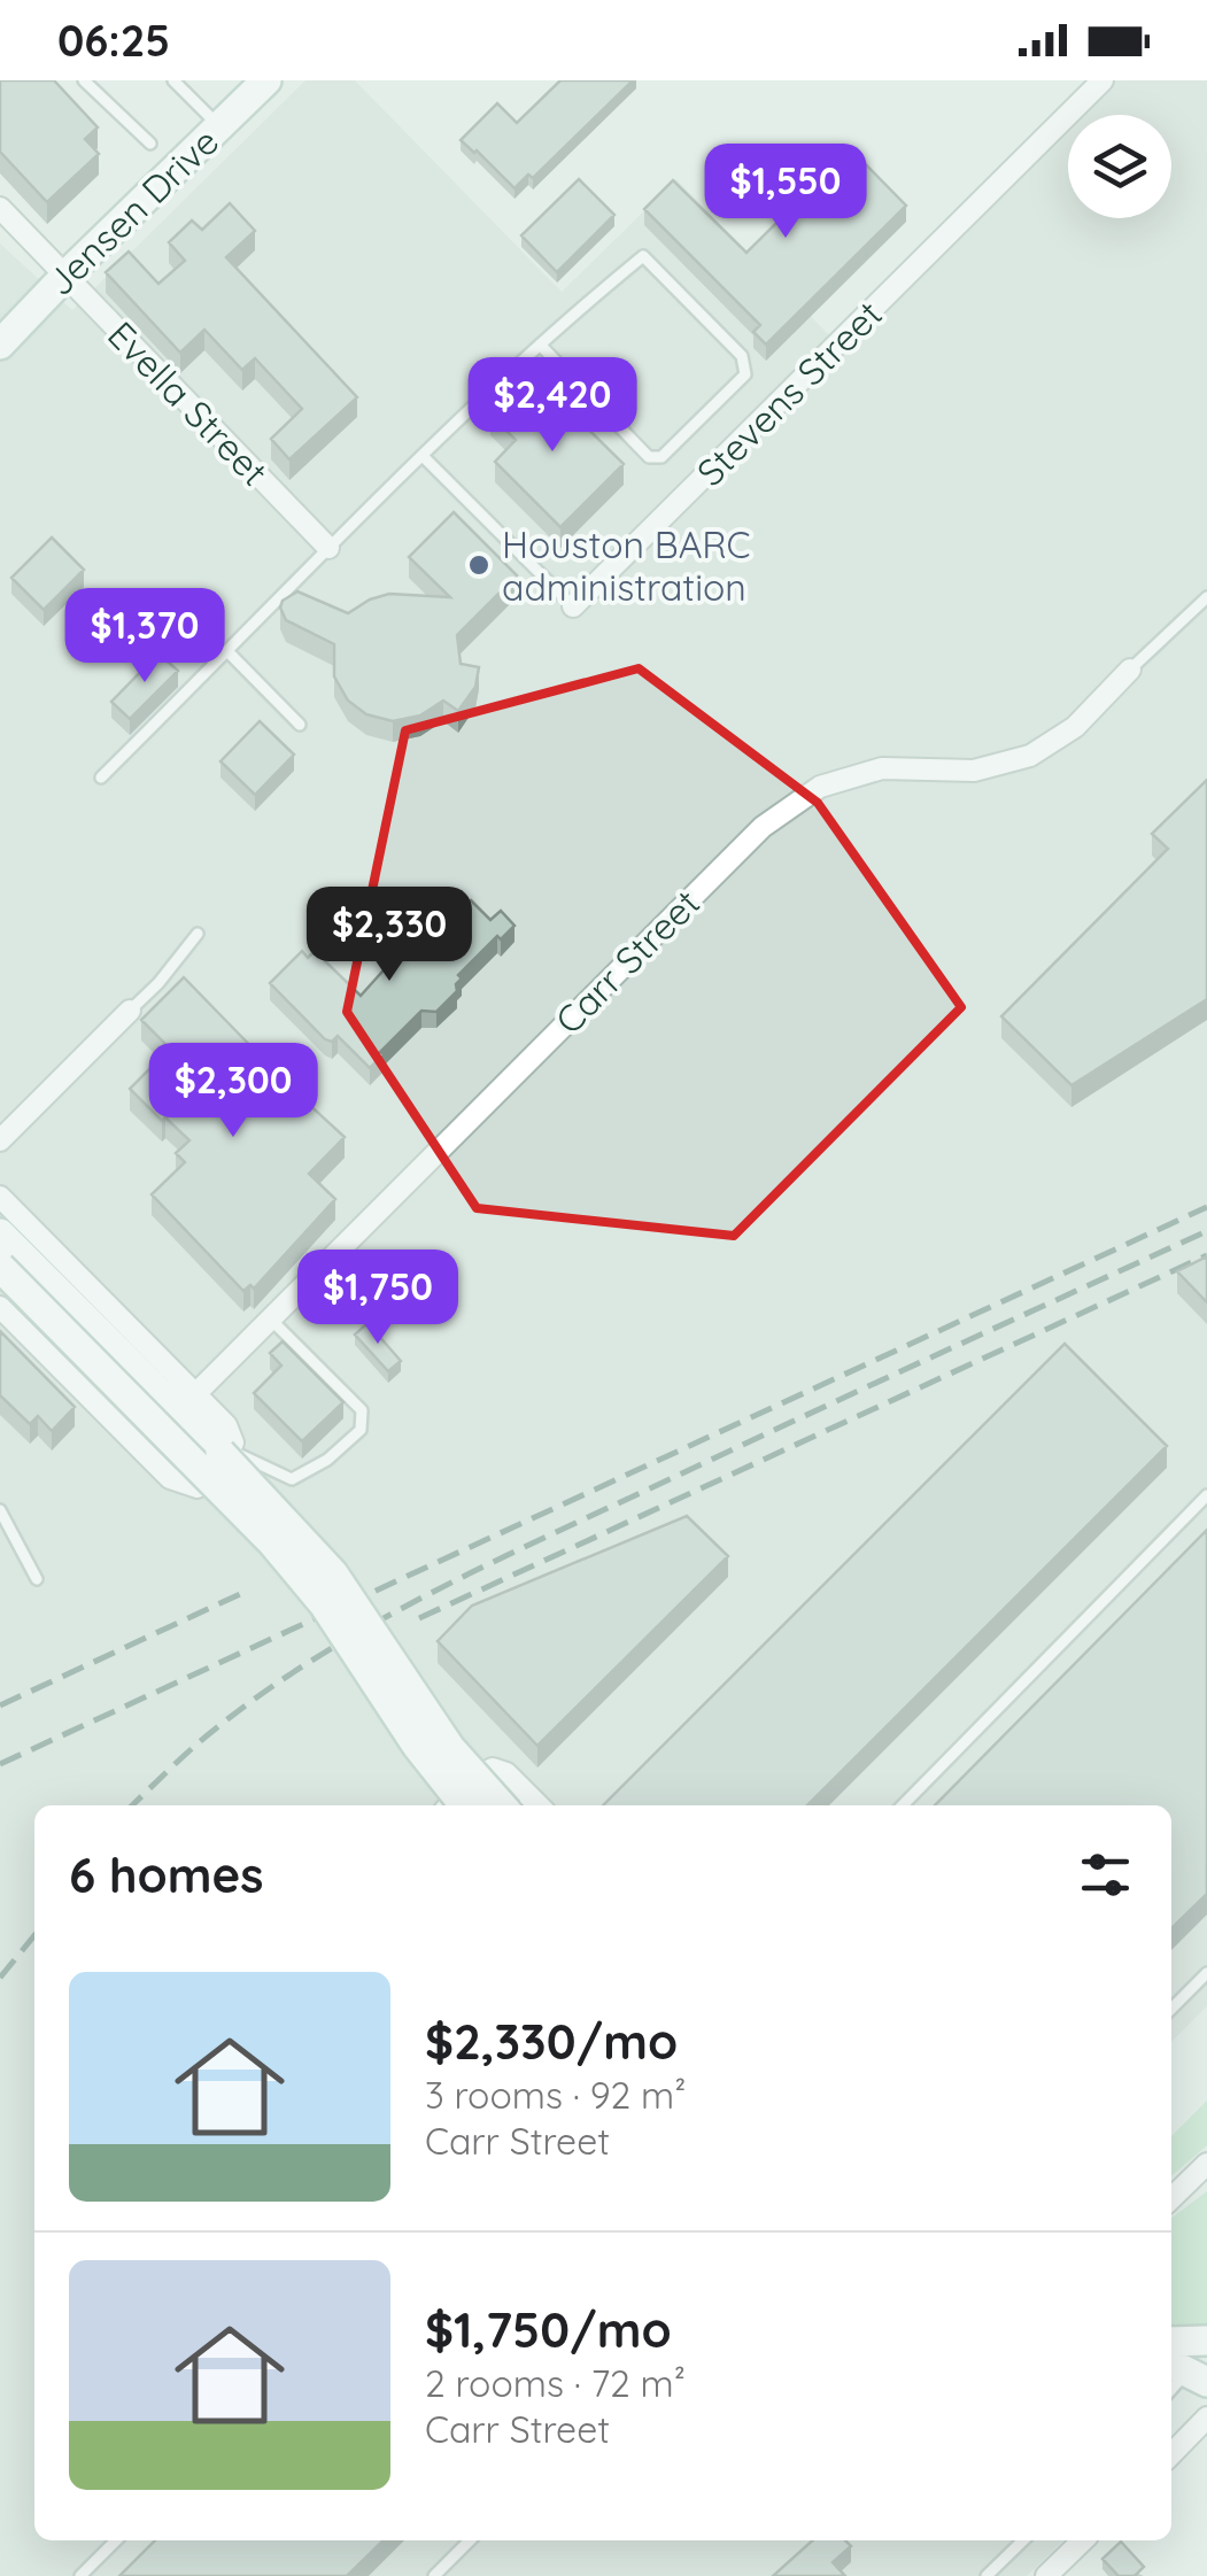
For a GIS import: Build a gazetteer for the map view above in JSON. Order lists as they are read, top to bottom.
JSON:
{
  "streets": {
    "main road": ["Jensen Drive"],
    "street": ["Stevens Street", "Evella Street", "Carr Street"]
  },
  "crossings": [
    ["Jensen Drive", "Evella Street"]
  ],
  "places": ["Houston BARC administration"],
  "page": {
    "status": "06:25",
    "price": [
      "$1,550",
      "$2,420",
      "$1,370",
      "$2,330",
      "$2,300",
      "$1,750"
    ],
    "heading": "6 homes",
    "list": [
      {
        "name": "$2,330/mo",
        "note": "3 rooms · 92 m² · Carr Street"
      },
      {
        "name": "$1,750/mo",
        "note": "2 rooms · 72 m² · Carr Street"
      }
    ]
  }
}
